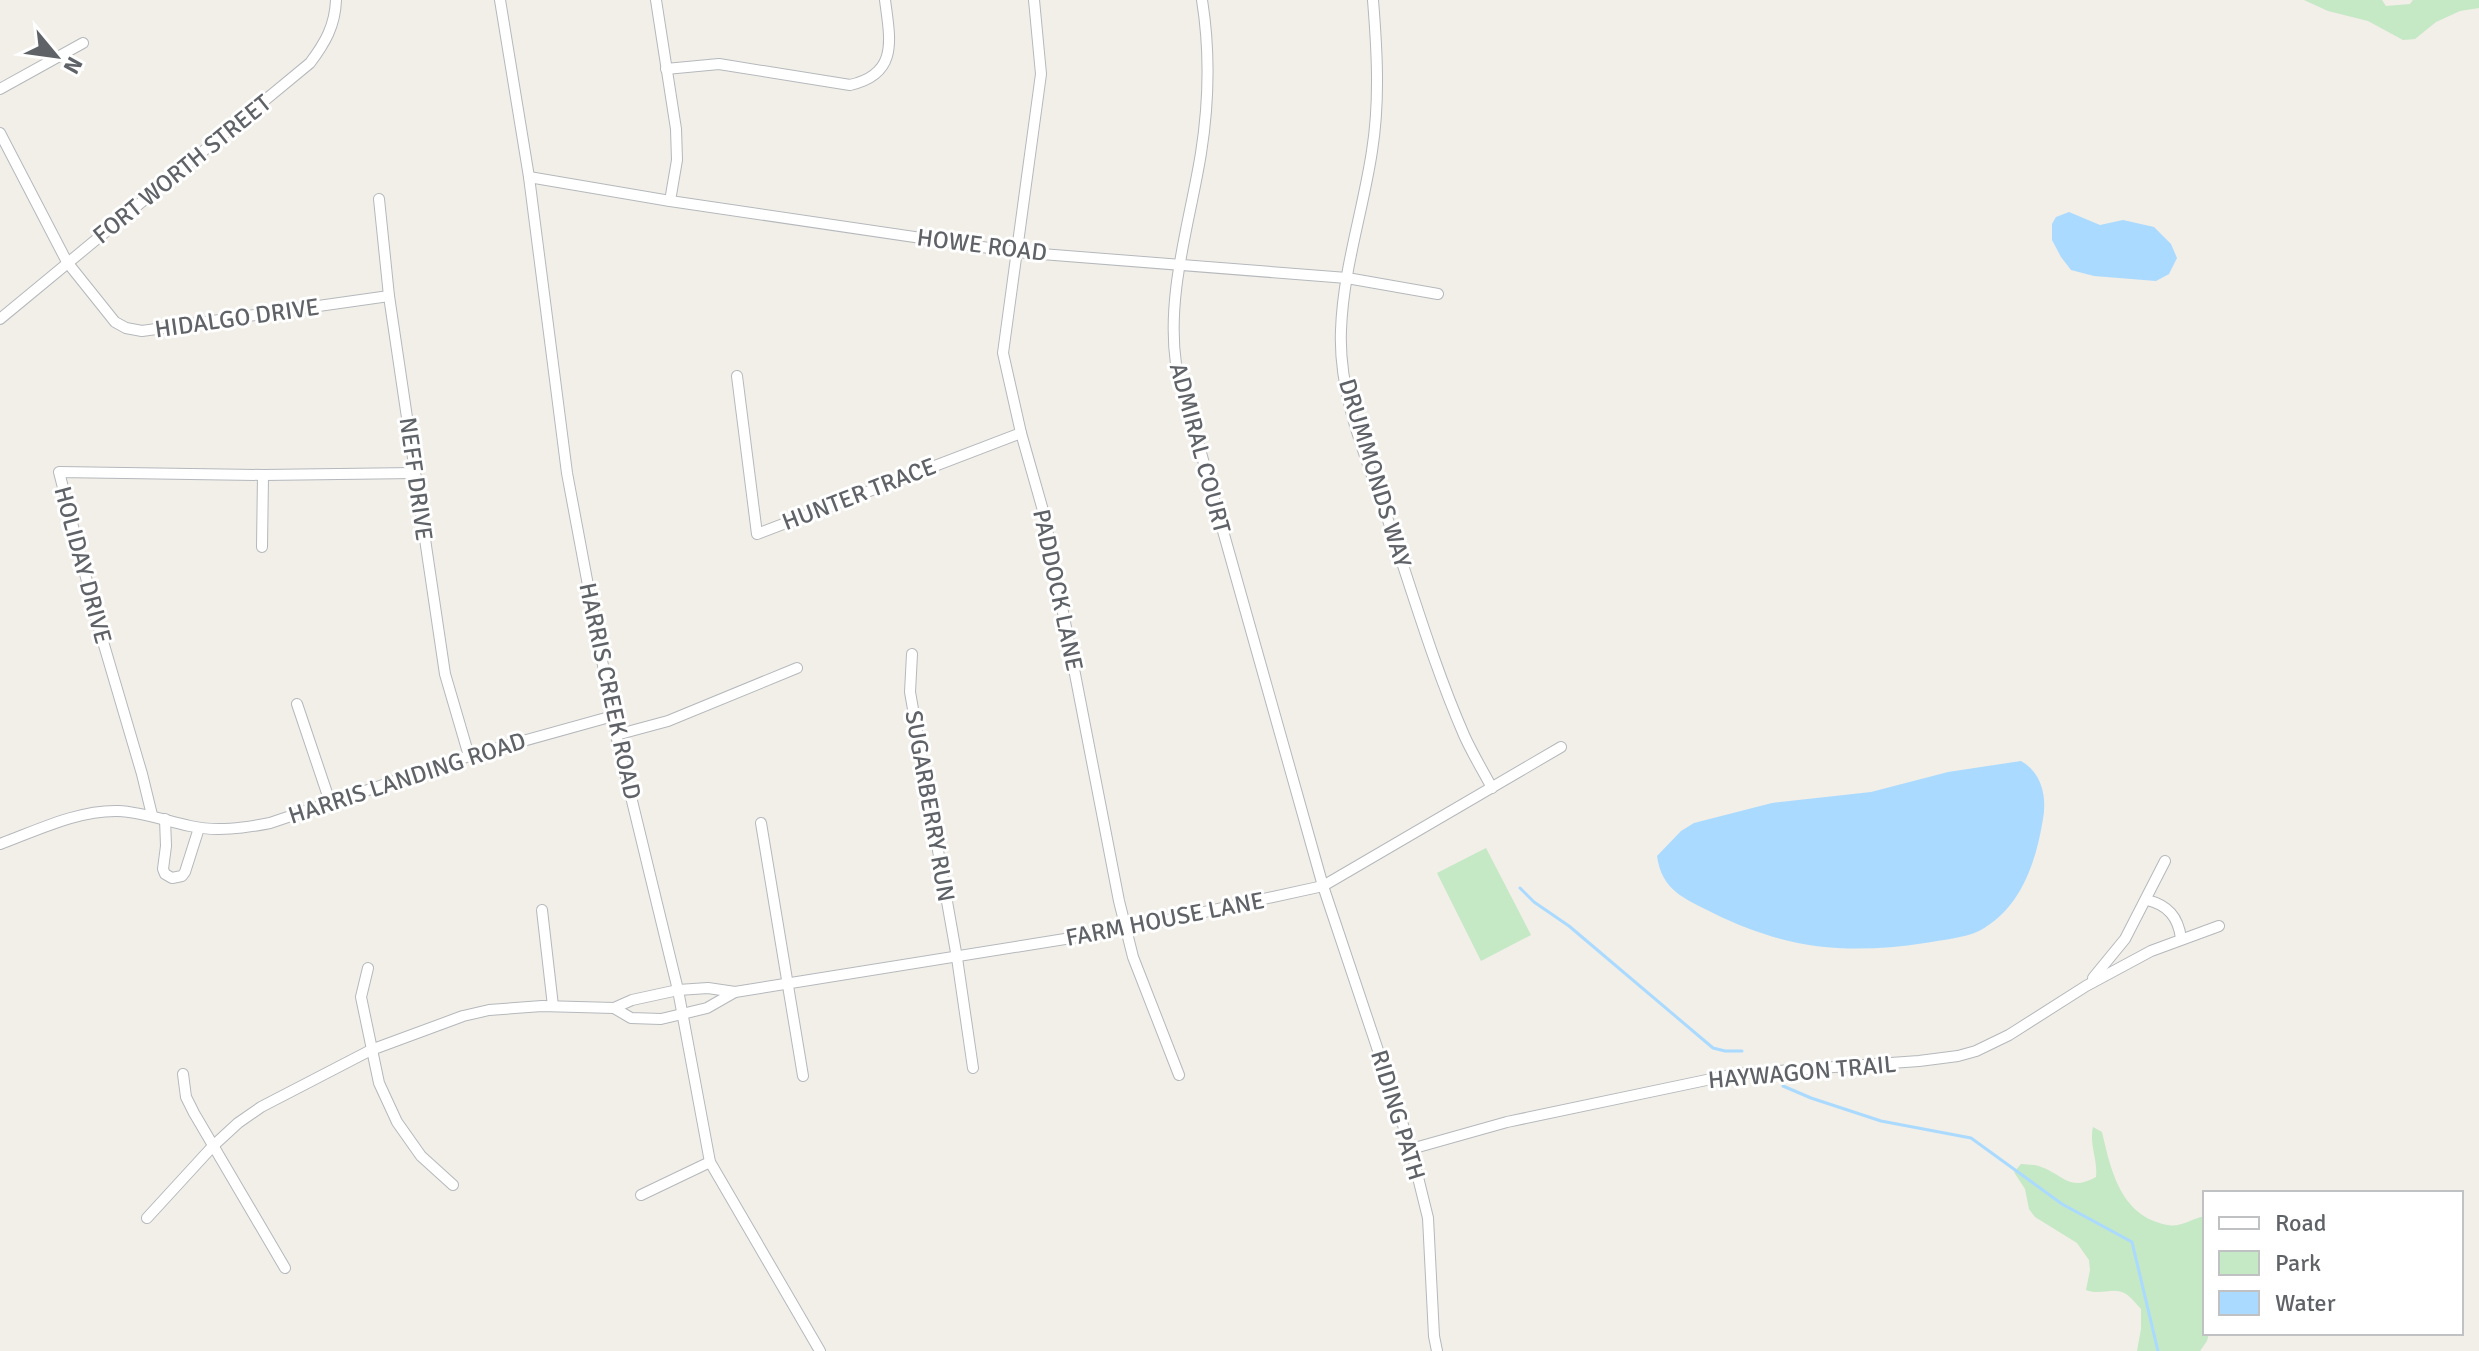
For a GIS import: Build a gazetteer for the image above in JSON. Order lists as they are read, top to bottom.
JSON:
{
  "streets": {
    "street": [
      "FORT WORTH STREET",
      "HOWE ROAD",
      "HIDALGO DRIVE",
      "ADMIRAL COURT",
      "DRUMMONDS WAY",
      "NEFF DRIVE",
      "HUNTER TRACE",
      "HOLIDAY DRIVE",
      "PADDOCK LANE",
      "HARRIS CREEK ROAD",
      "HARRIS LANDING ROAD",
      "SUGARBERRY RUN",
      "FARM HOUSE LANE",
      "HAYWAGON TRAIL",
      "RIDING PATH"
    ]
  },
  "crossings": [
    ["FORT WORTH STREET", "HIDALGO DRIVE"],
    ["HOWE ROAD", "ADMIRAL COURT"],
    ["HOWE ROAD", "DRUMMONDS WAY"],
    ["HOWE ROAD", "PADDOCK LANE"],
    ["HOWE ROAD", "HARRIS CREEK ROAD"],
    ["HIDALGO DRIVE", "NEFF DRIVE"],
    ["ADMIRAL COURT", "FARM HOUSE LANE"],
    ["ADMIRAL COURT", "RIDING PATH"],
    ["DRUMMONDS WAY", "FARM HOUSE LANE"],
    ["NEFF DRIVE", "HOLIDAY DRIVE"],
    ["NEFF DRIVE", "HARRIS LANDING ROAD"],
    ["HUNTER TRACE", "PADDOCK LANE"],
    ["HOLIDAY DRIVE", "HARRIS LANDING ROAD"],
    ["PADDOCK LANE", "FARM HOUSE LANE"],
    ["HARRIS CREEK ROAD", "HARRIS LANDING ROAD"],
    ["HARRIS CREEK ROAD", "FARM HOUSE LANE"],
    ["SUGARBERRY RUN", "FARM HOUSE LANE"],
    ["FARM HOUSE LANE", "RIDING PATH"],
    ["HAYWAGON TRAIL", "RIDING PATH"]
  ],
  "legend": ["Road", "Park", "Water"],
  "north": "bottom right"
}
